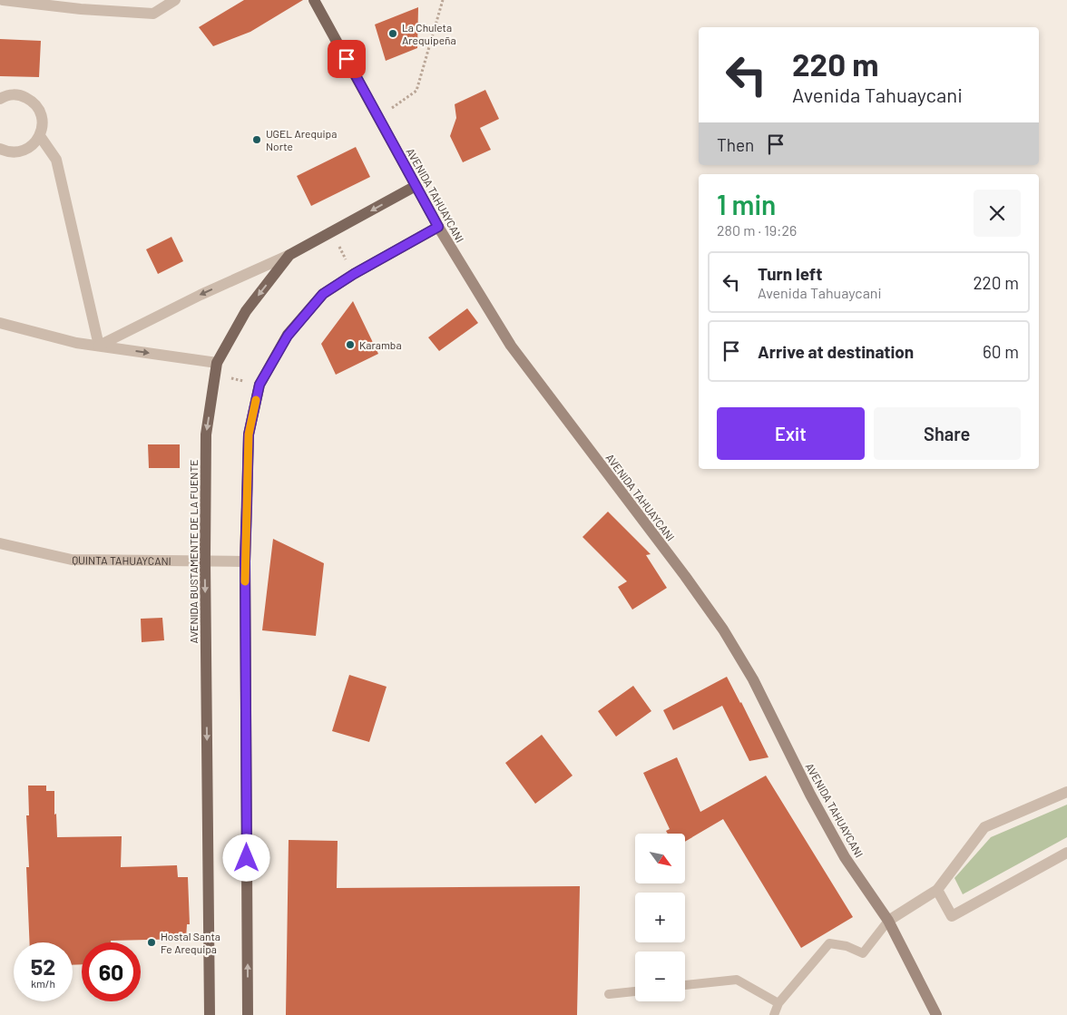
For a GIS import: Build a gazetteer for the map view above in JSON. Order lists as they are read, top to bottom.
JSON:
{
  "streets": {
    "main road": ["AVENIDA TAHUAYCANI", "AVENIDA BUSTAMENTE DE LA FUENTE"],
    "street": ["QUINTA TAHUAYCANI"]
  },
  "crossings": [
    ["AVENIDA TAHUAYCANI", "AVENIDA BUSTAMENTE DE LA FUENTE"],
    ["AVENIDA BUSTAMENTE DE LA FUENTE", "QUINTA TAHUAYCANI"]
  ],
  "places": [
    "La Chuleta Arequipeña",
    "UGEL Arequipa Norte",
    "Karamba",
    "Hostal Santa Fe Arequipa"
  ],
  "north": "bottom right",
  "page": {
    "turn": ["220 m", "Avenida Tahuaycani"],
    "then": "Then",
    "heading": ["1 min", "280 m · 19:26"],
    "list": [
      {
        "name": "Turn left",
        "note": "Avenida Tahuaycani",
        "value": "220 m"
      },
      {
        "name": "Arrive at destination",
        "value": "60 m"
      }
    ],
    "buttons": ["Exit", "Share"],
    "map_buttons": ["+", "−"],
    "speed": "52 km/h",
    "limit": "60"
  }
}
